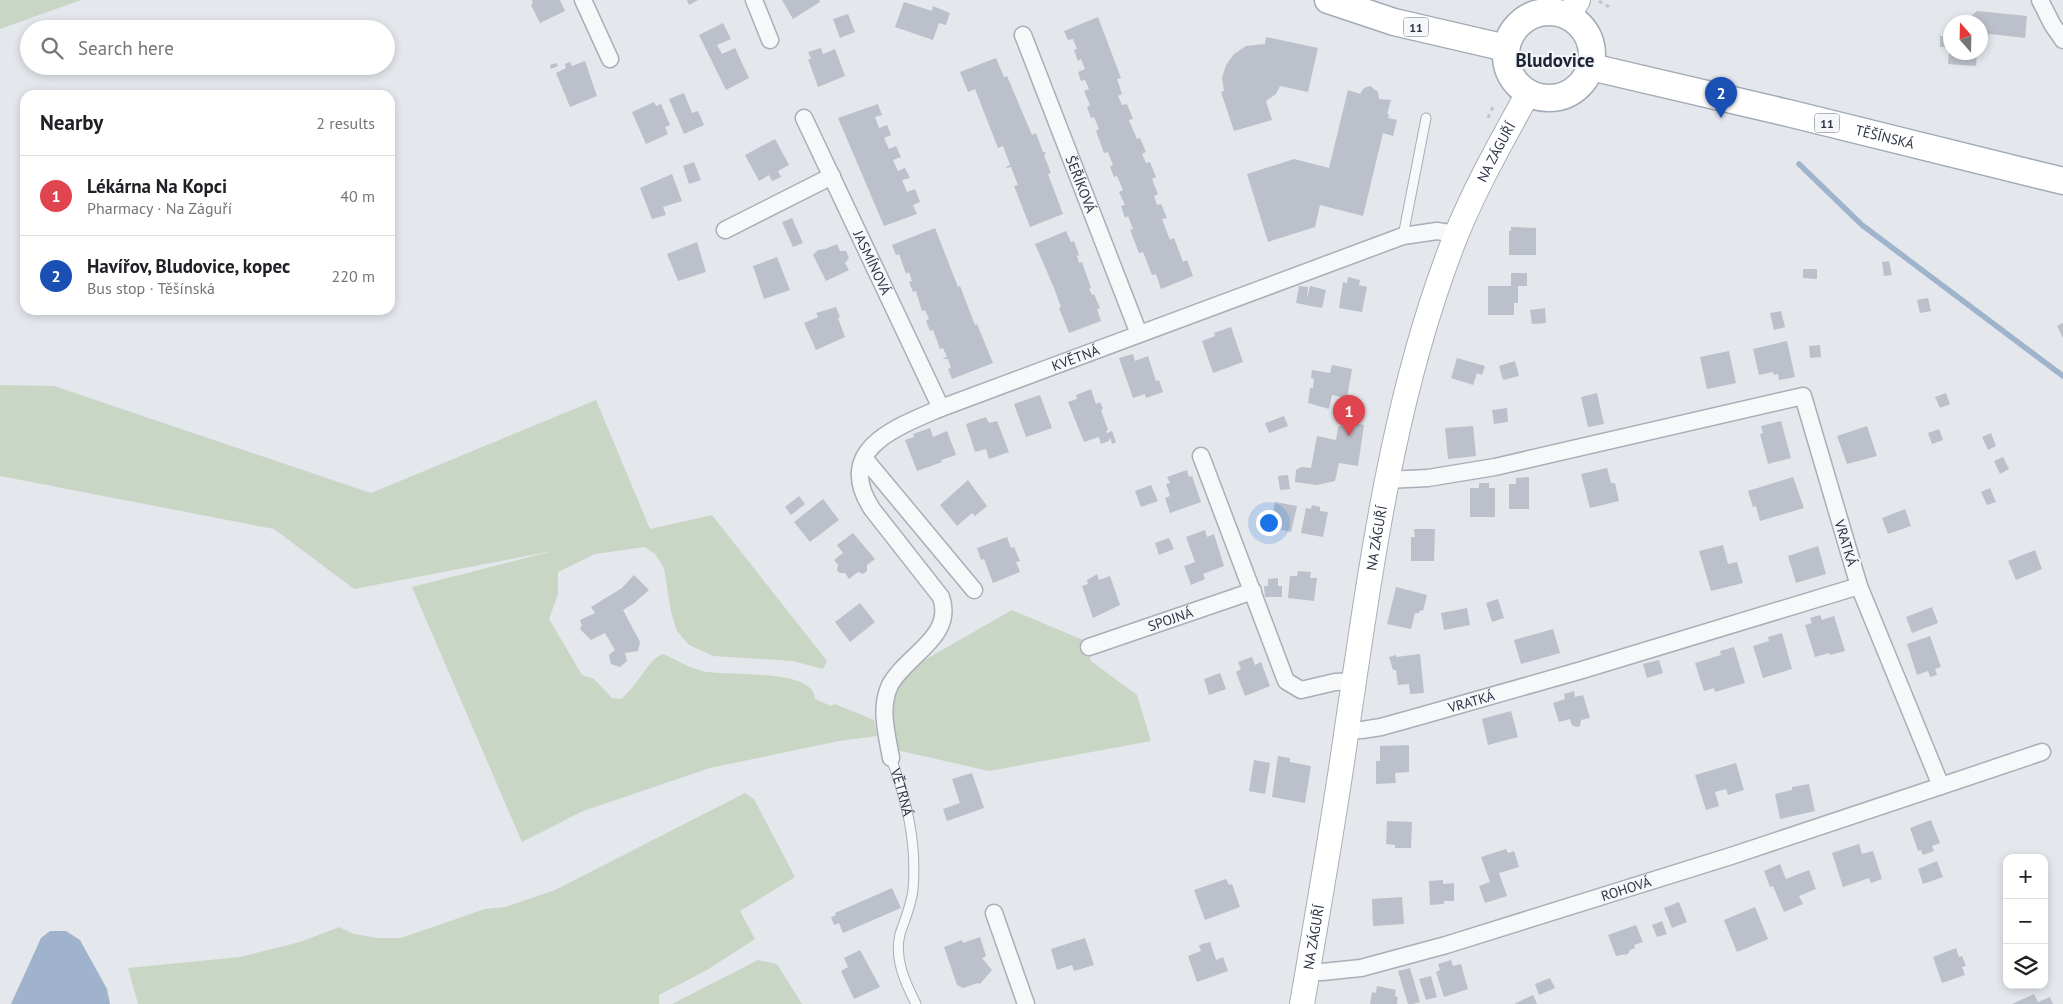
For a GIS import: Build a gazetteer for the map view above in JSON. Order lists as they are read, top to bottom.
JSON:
{
  "streets": {
    "main road": ["11", "TĚŠÍNSKÁ"],
    "street": [
      "NA ZÁGUŘÍ",
      "ŠEŘÍKOVÁ",
      "JASMÍNOVÁ",
      "KVĚTNÁ",
      "VRATKÁ",
      "SPOJNÁ",
      "VĚTRNÁ",
      "ROHOVÁ"
    ]
  },
  "crossings": [
    ["11", "TĚŠÍNSKÁ"],
    ["11", "NA ZÁGUŘÍ"],
    ["TĚŠÍNSKÁ", "NA ZÁGUŘÍ"],
    ["NA ZÁGUŘÍ", "KVĚTNÁ"],
    ["NA ZÁGUŘÍ", "VRATKÁ"],
    ["NA ZÁGUŘÍ", "ROHOVÁ"],
    ["ŠEŘÍKOVÁ", "KVĚTNÁ"],
    ["JASMÍNOVÁ", "KVĚTNÁ"],
    ["KVĚTNÁ", "VĚTRNÁ"]
  ],
  "districts": ["Bludovice"],
  "north": "top",
  "page": {
    "search": "Search here",
    "pins": ["2", "1"],
    "heading": ["Nearby", "2 results"],
    "list": [
      {
        "mark": "1",
        "name": "Lékárna Na Kopci",
        "note": "Pharmacy · Na Záguří",
        "value": "40 m"
      },
      {
        "mark": "2",
        "name": "Havířov, Bludovice, kopec",
        "note": "Bus stop · Těšínská",
        "value": "220 m"
      }
    ],
    "map_buttons": ["+", "−"]
  }
}
